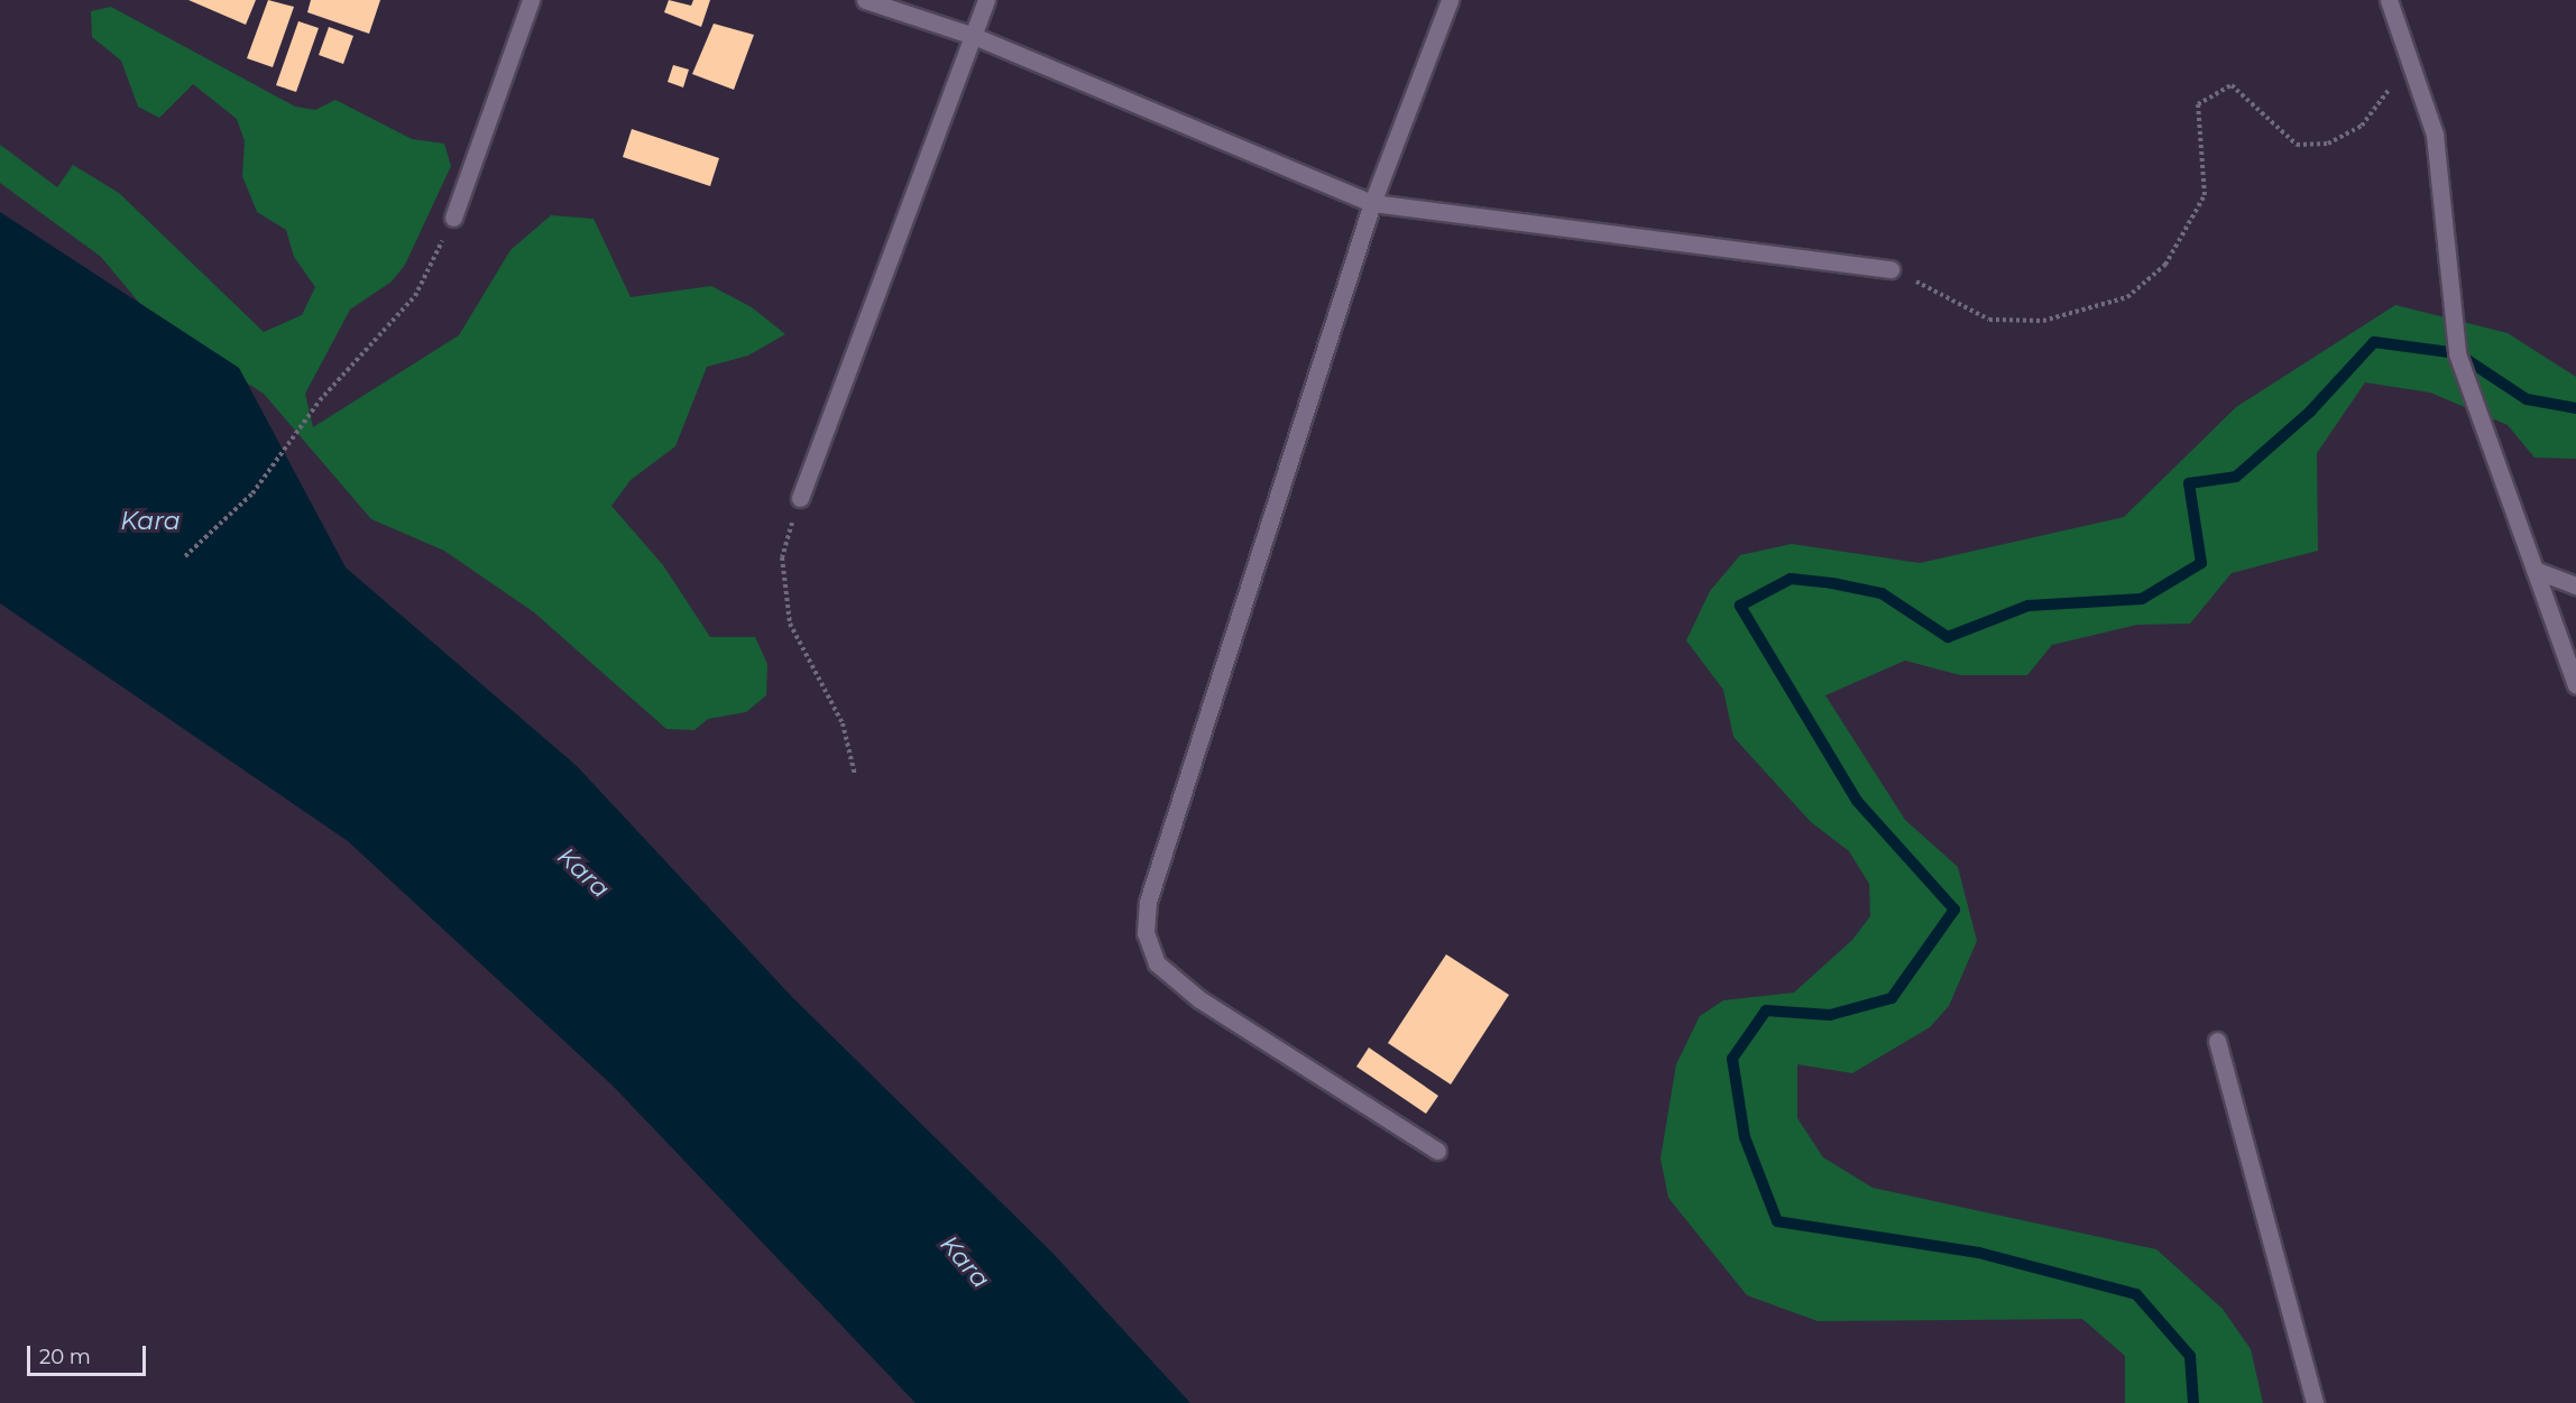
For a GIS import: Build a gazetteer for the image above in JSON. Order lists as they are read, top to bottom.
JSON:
{
  "water": ["Kara"],
  "scale_bar": "20 m"
}
